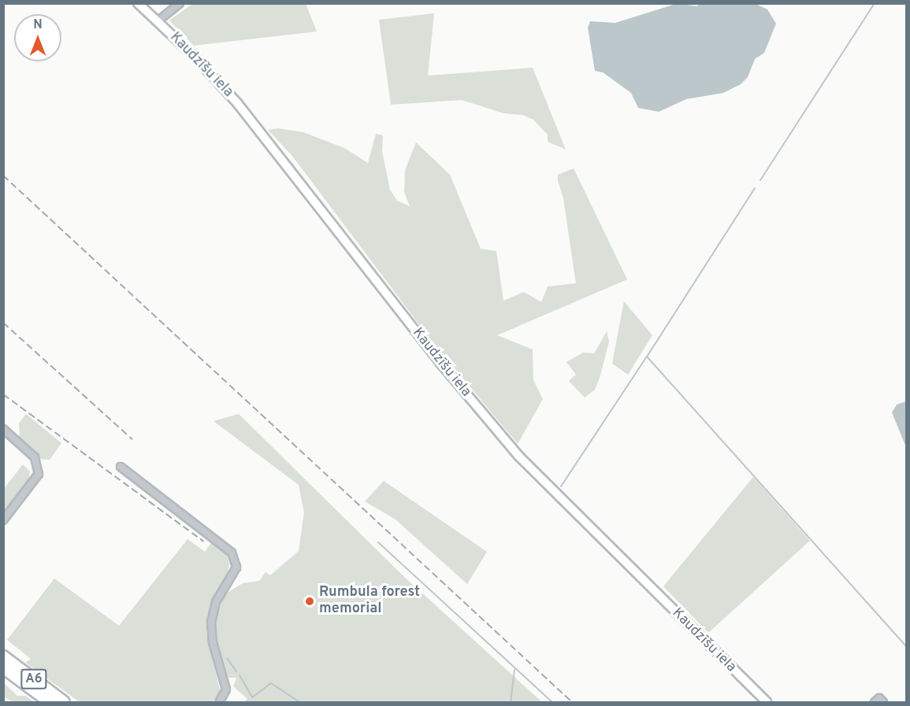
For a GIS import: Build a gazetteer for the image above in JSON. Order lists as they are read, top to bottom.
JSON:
{
  "streets": {
    "highway": ["A6"],
    "street": ["Kaudzīšu iela"]
  },
  "places": ["Rumbula forest memorial"],
  "north": "top"
}
